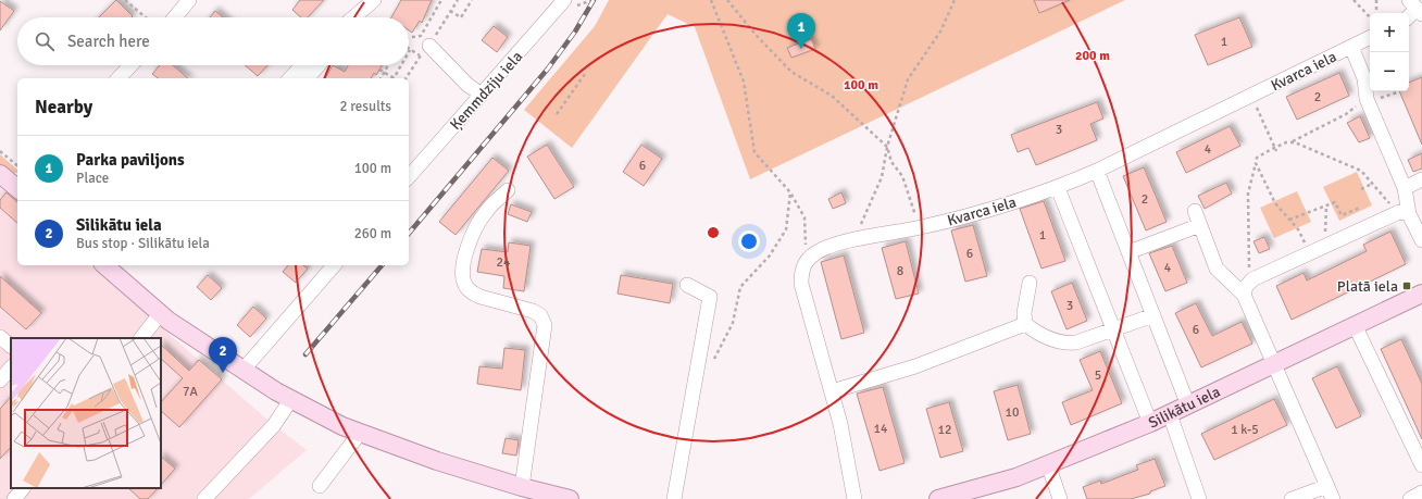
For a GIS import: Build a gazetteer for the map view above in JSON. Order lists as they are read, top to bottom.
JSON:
{
  "streets": {
    "main road": ["Silikātu iela"],
    "street": ["Kvarca iela", "Ķemmdziju iela"]
  },
  "places": {
    "transit": ["Platā iela"]
  },
  "house_numbers": [
    "1",
    "2",
    "3",
    "4",
    "6",
    "2",
    "1",
    "6",
    "24",
    "4",
    "8",
    "3",
    "6",
    "5",
    "7A",
    "10",
    "14",
    "12",
    "1 k-5"
  ],
  "page": {
    "map_buttons": ["+", "−"],
    "pins": ["1", "2"],
    "search": "Search here",
    "heading": ["Nearby", "2 results"],
    "list": [
      {
        "mark": "1",
        "name": "Parka paviljons",
        "note": "Place",
        "value": "100 m"
      },
      {
        "mark": "2",
        "name": "Silikātu iela",
        "note": "Bus stop · Silikātu iela",
        "value": "260 m"
      }
    ]
  },
  "rings": ["200 m", "100 m"]
}
